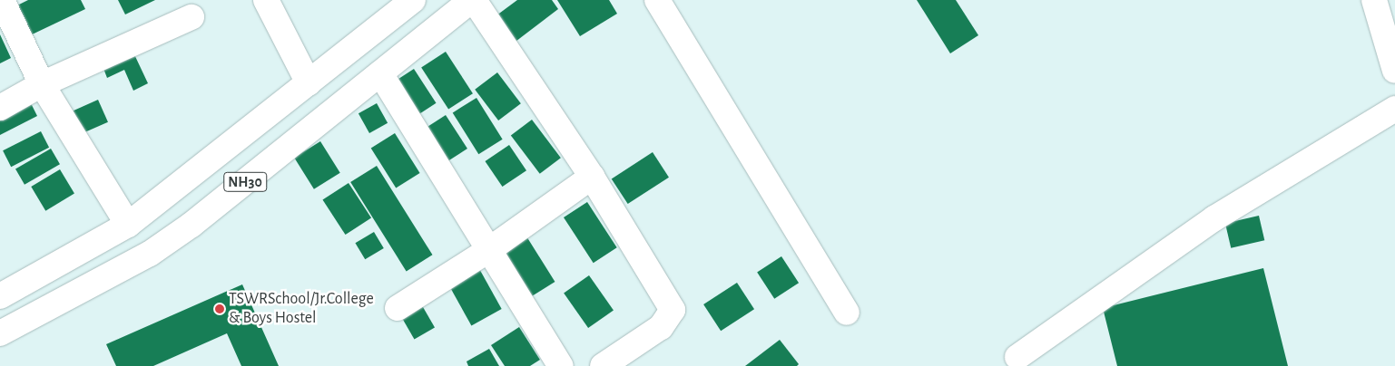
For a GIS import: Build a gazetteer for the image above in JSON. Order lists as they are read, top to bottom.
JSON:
{
  "streets": {
    "main road": ["NH30"]
  },
  "places": ["TSWRSchool/Jr.College & Boys Hostel"]
}
